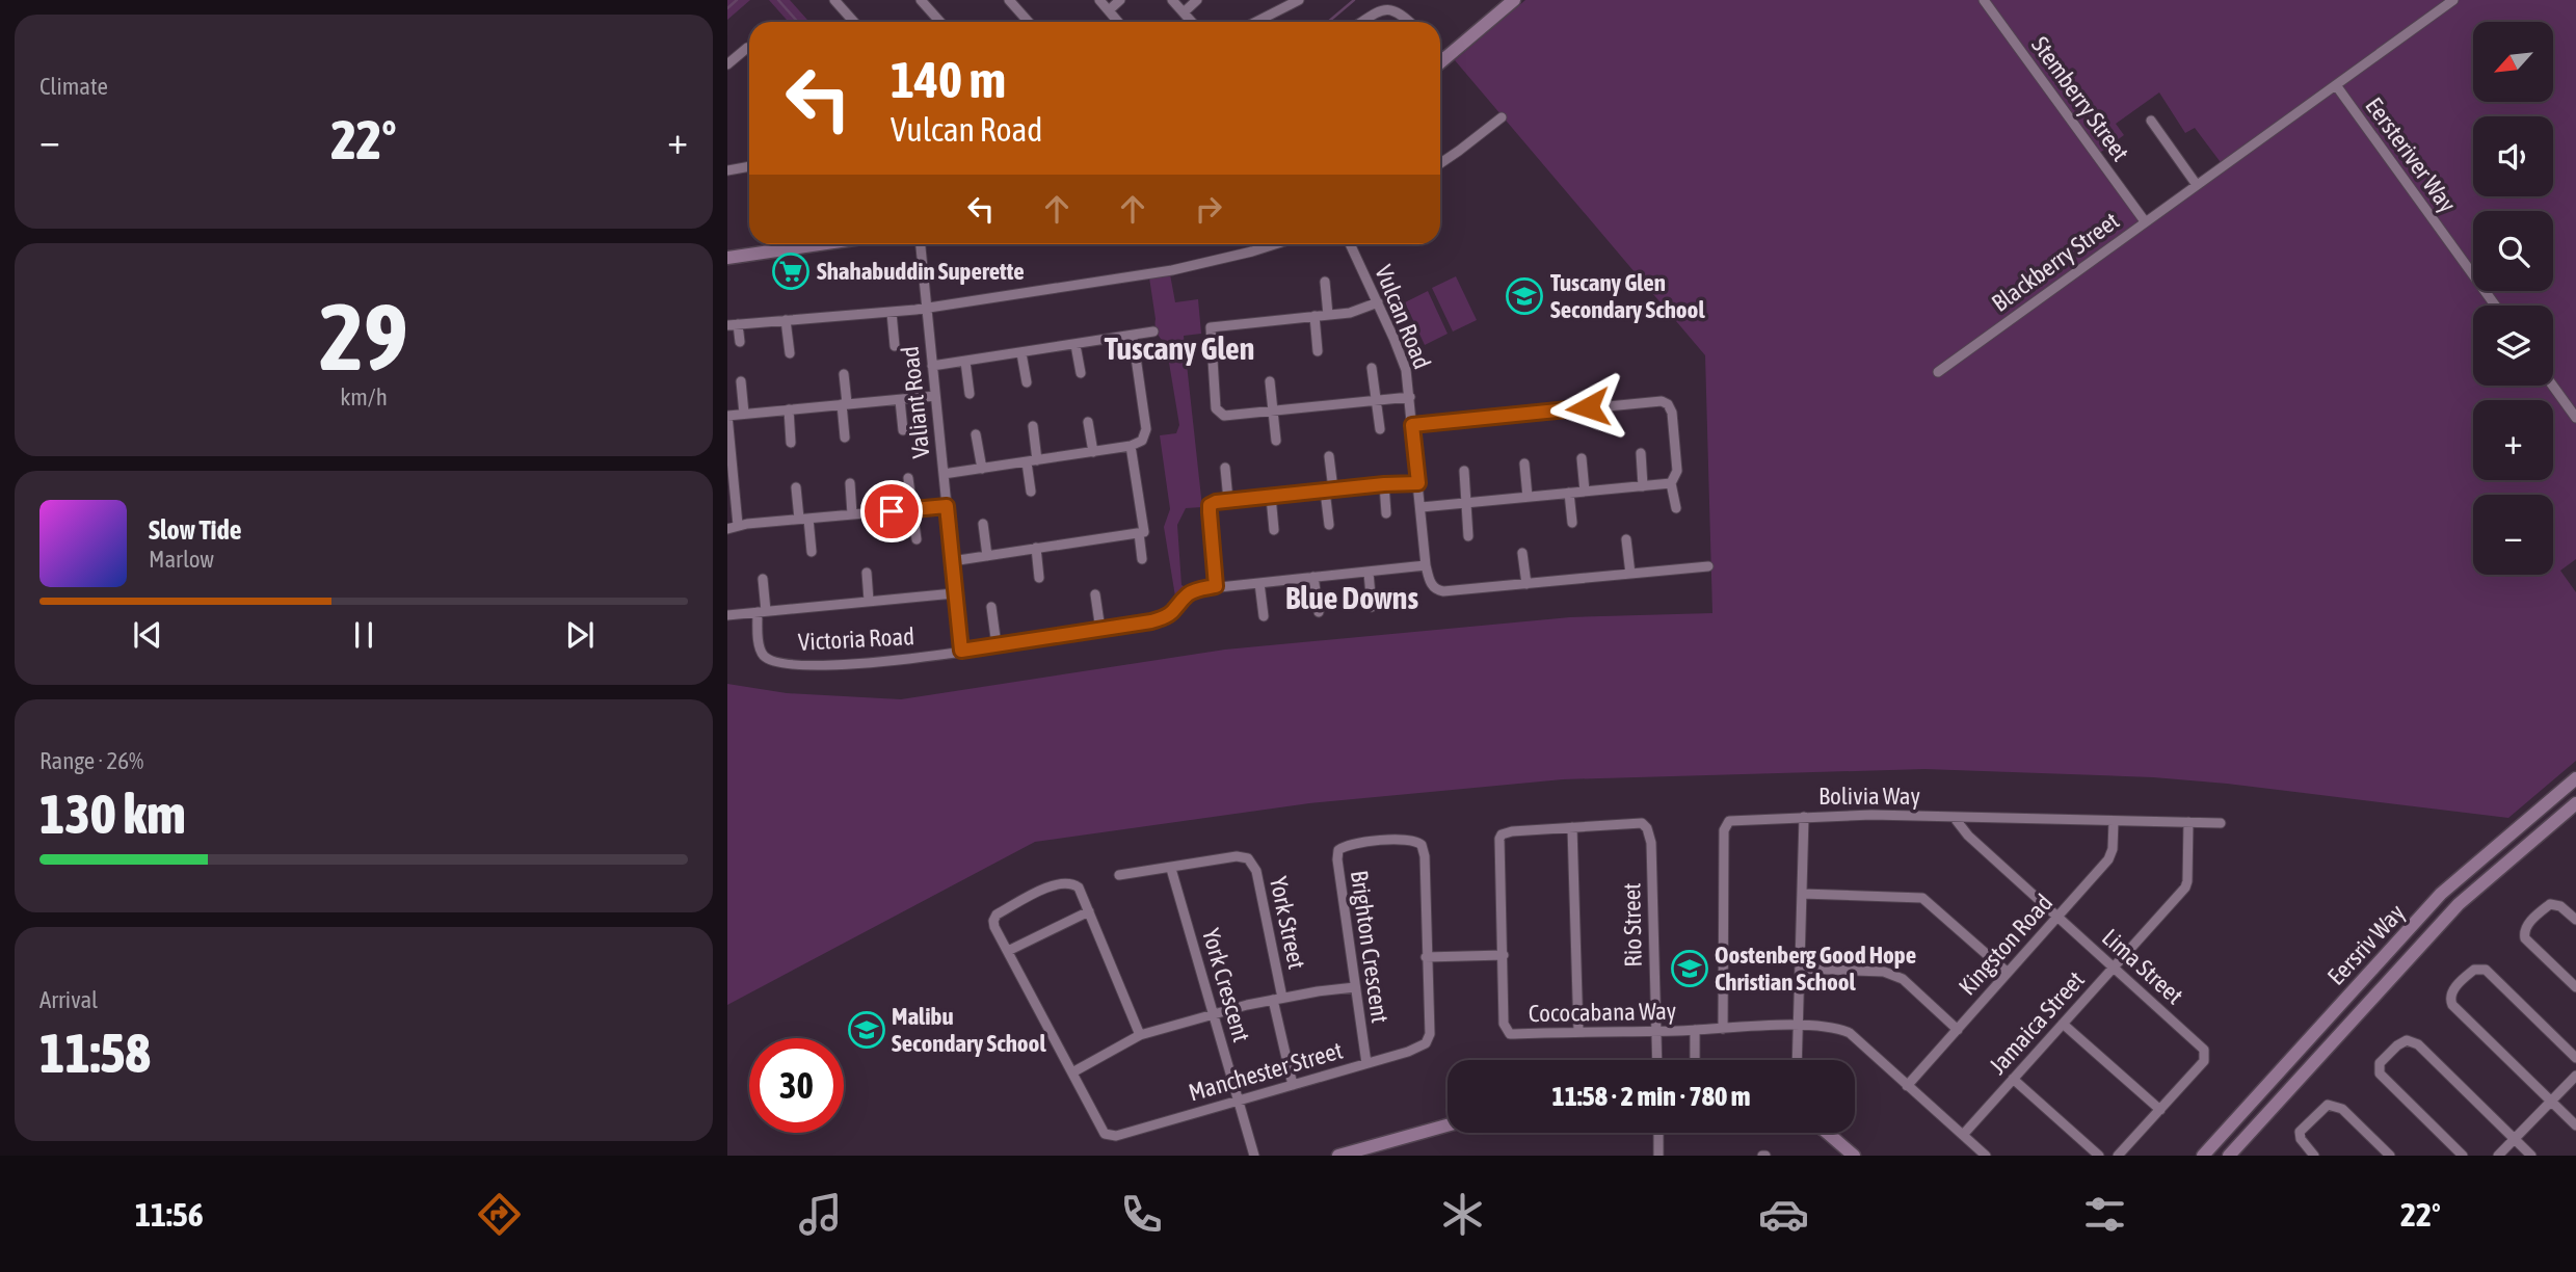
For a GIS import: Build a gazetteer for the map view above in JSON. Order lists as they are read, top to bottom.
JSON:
{
  "streets": {
    "main road": ["Eersriv Way"],
    "street": [
      "Stemberry Street",
      "Eersteriver Way",
      "Blackberry Street",
      "Vulcan Road",
      "Valiant Road",
      "Victoria Road",
      "Bolivia Way",
      "York Street",
      "Rio Street",
      "Kingston Road",
      "Brighton Crescent",
      "Lima Street",
      "York Crescent",
      "Cococabana Way",
      "Jamaica Street",
      "Manchester Street"
    ]
  },
  "crossings": [
    ["Stemberry Street", "Blackberry Street"],
    ["Eersteriver Way", "Blackberry Street"],
    ["Vulcan Road", "Victoria Road"],
    ["Valiant Road", "Victoria Road"],
    ["Bolivia Way", "Kingston Road"],
    ["Bolivia Way", "Lima Street"],
    ["Bolivia Way", "Cococabana Way"],
    ["Bolivia Way", "Jamaica Street"],
    ["York Street", "York Crescent"],
    ["York Street", "Manchester Street"],
    ["Rio Street", "Cococabana Way"],
    ["Kingston Road", "Lima Street"],
    ["Kingston Road", "Cococabana Way"],
    ["Brighton Crescent", "Manchester Street"],
    ["Lima Street", "Jamaica Street"],
    ["York Crescent", "Manchester Street"],
    ["Cococabana Way", "Jamaica Street"]
  ],
  "districts": ["Tuscany Glen", "Blue Downs"],
  "places": {
    "supermarket": ["Shahabuddin Superette"],
    "school or university": ["Tuscany Glen Secondary School", "Oostenberg Good Hope Christian School", "Malibu Secondary School"]
  },
  "north": "bottom left",
  "page": {
    "tile": [
      "Climate",
      ["29", "km/h"],
      ["Range · 26%", "130 km"],
      ["Arrival", "11:58"]
    ],
    "map_buttons": ["+", "−"],
    "turn": ["140 m", "Vulcan Road"],
    "heat": ["−", "22°", "+"],
    "song": ["Slow Tide", "Marlow"],
    "limit": "30",
    "trip": "11:58 · 2 min · 780 m",
    "tabs": ["11:56", "22°"]
  }
}
